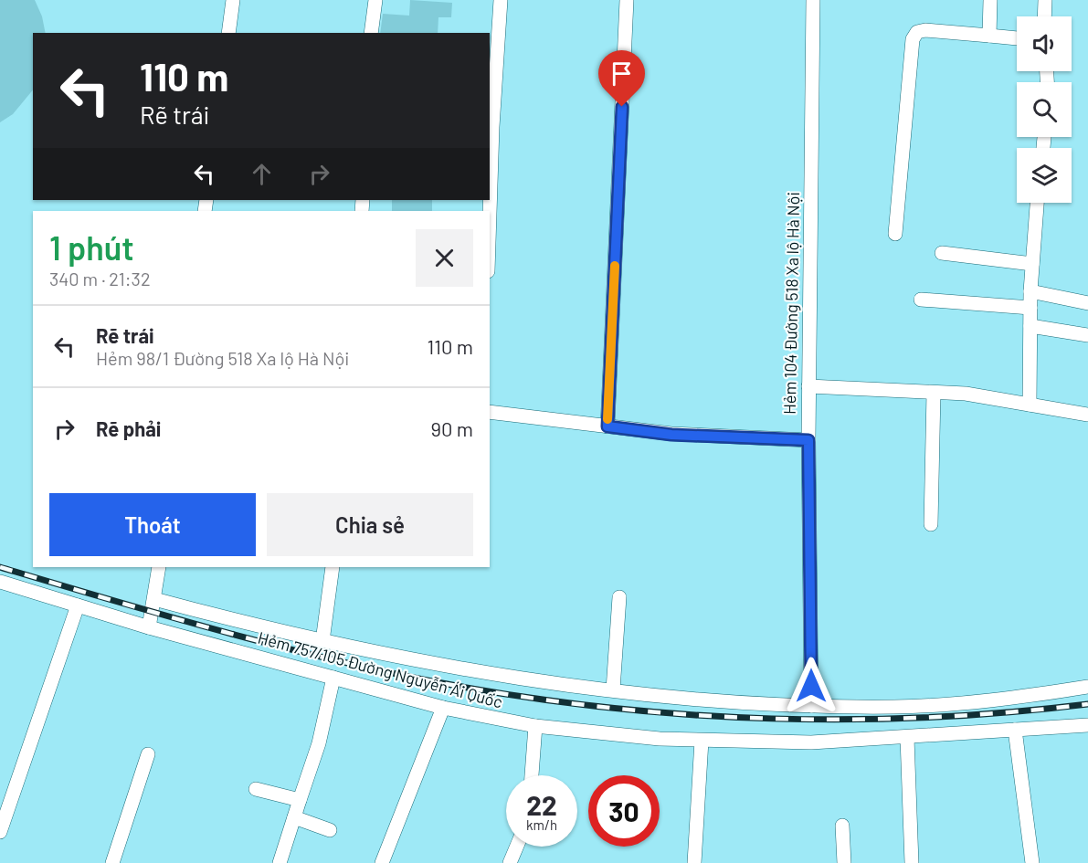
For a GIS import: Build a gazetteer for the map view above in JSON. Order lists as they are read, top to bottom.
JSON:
{
  "streets": {
    "street": ["Hẻm 104 Đường 518 Xa lộ Hà Nội", "Hẻm 757/105 Đường Nguyễn Ái Quốc"]
  },
  "page": {
    "turn": ["110 m", "Rẽ trái"],
    "heading": ["1 phút", "340 m · 21:32"],
    "list": [
      {
        "name": "Rẽ trái",
        "note": "Hẻm 98/1 Đường 518 Xa lộ Hà Nội",
        "value": "110 m"
      },
      {
        "name": "Rẽ phải",
        "value": "90 m"
      }
    ],
    "buttons": ["Thoát", "Chia sẻ"],
    "speed": "22 km/h",
    "limit": "30"
  }
}
